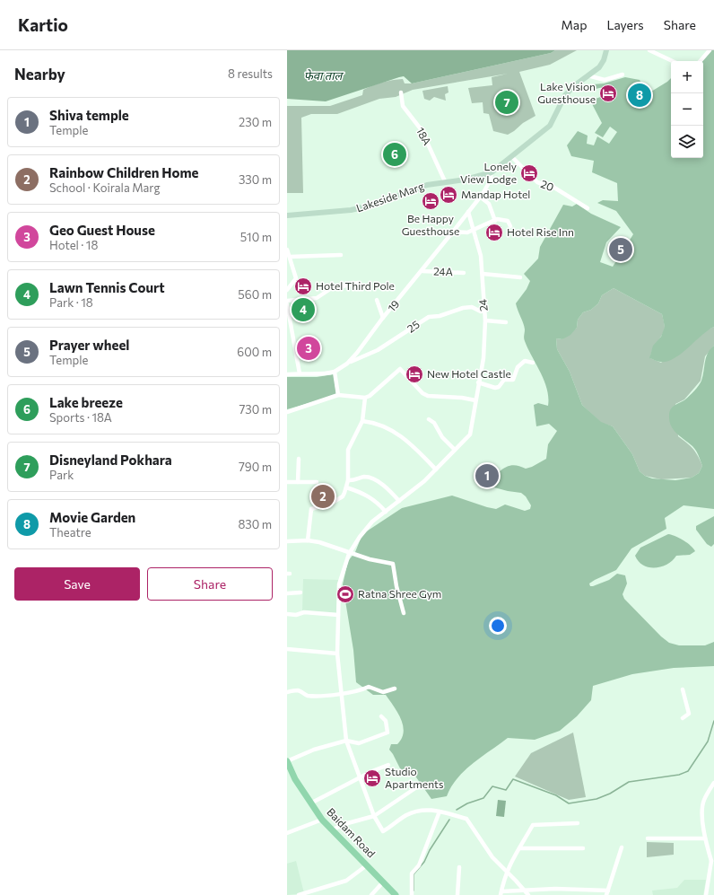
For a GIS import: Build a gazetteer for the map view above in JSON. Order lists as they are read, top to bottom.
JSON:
{
  "streets": {
    "main road": ["Lakeside Marg", "Baidam Road"],
    "street": [
      "18A",
      "20",
      "24A",
      "24",
      "19",
      "25"
    ]
  },
  "crossings": [
    ["18A", "Lakeside Marg"],
    ["Lakeside Marg", "19"],
    ["24A", "19"],
    ["24", "19"],
    ["24", "25"],
    ["19", "25"]
  ],
  "water": ["फेवा ताल"],
  "places": {
    "hotel": [
      "Lake Vision Guesthouse",
      "Lonely View Lodge",
      "Mandap Hotel",
      "Be Happy Guesthouse",
      "Hotel Rise Inn",
      "Hotel Third Pole",
      "New Hotel Castle",
      "Studio Apartments"
    ],
    "sports": ["Ratna Shree Gym"]
  },
  "page": {
    "header": "Kartio",
    "nav": ["Map", "Layers", "Share"],
    "heading": ["Nearby", "8 results"],
    "map_buttons": ["+", "−"],
    "pins": [
      "8",
      "7",
      "6",
      "5",
      "4",
      "3",
      "1",
      "2"
    ],
    "list": [
      {
        "mark": "1",
        "name": "Shiva temple",
        "note": "Temple",
        "value": "230 m"
      },
      {
        "mark": "2",
        "name": "Rainbow Children Home",
        "note": "School · Koirala Marg",
        "value": "330 m"
      },
      {
        "mark": "3",
        "name": "Geo Guest House",
        "note": "Hotel · 18",
        "value": "510 m"
      },
      {
        "mark": "4",
        "name": "Lawn Tennis Court",
        "note": "Park · 18",
        "value": "560 m"
      },
      {
        "mark": "5",
        "name": "Prayer wheel",
        "note": "Temple",
        "value": "600 m"
      },
      {
        "mark": "6",
        "name": "Lake breeze",
        "note": "Sports · 18A",
        "value": "730 m"
      },
      {
        "mark": "7",
        "name": "Disneyland Pokhara",
        "note": "Park",
        "value": "790 m"
      },
      {
        "mark": "8",
        "name": "Movie Garden",
        "note": "Theatre",
        "value": "830 m"
      }
    ],
    "buttons": ["Save", "Share"]
  }
}
